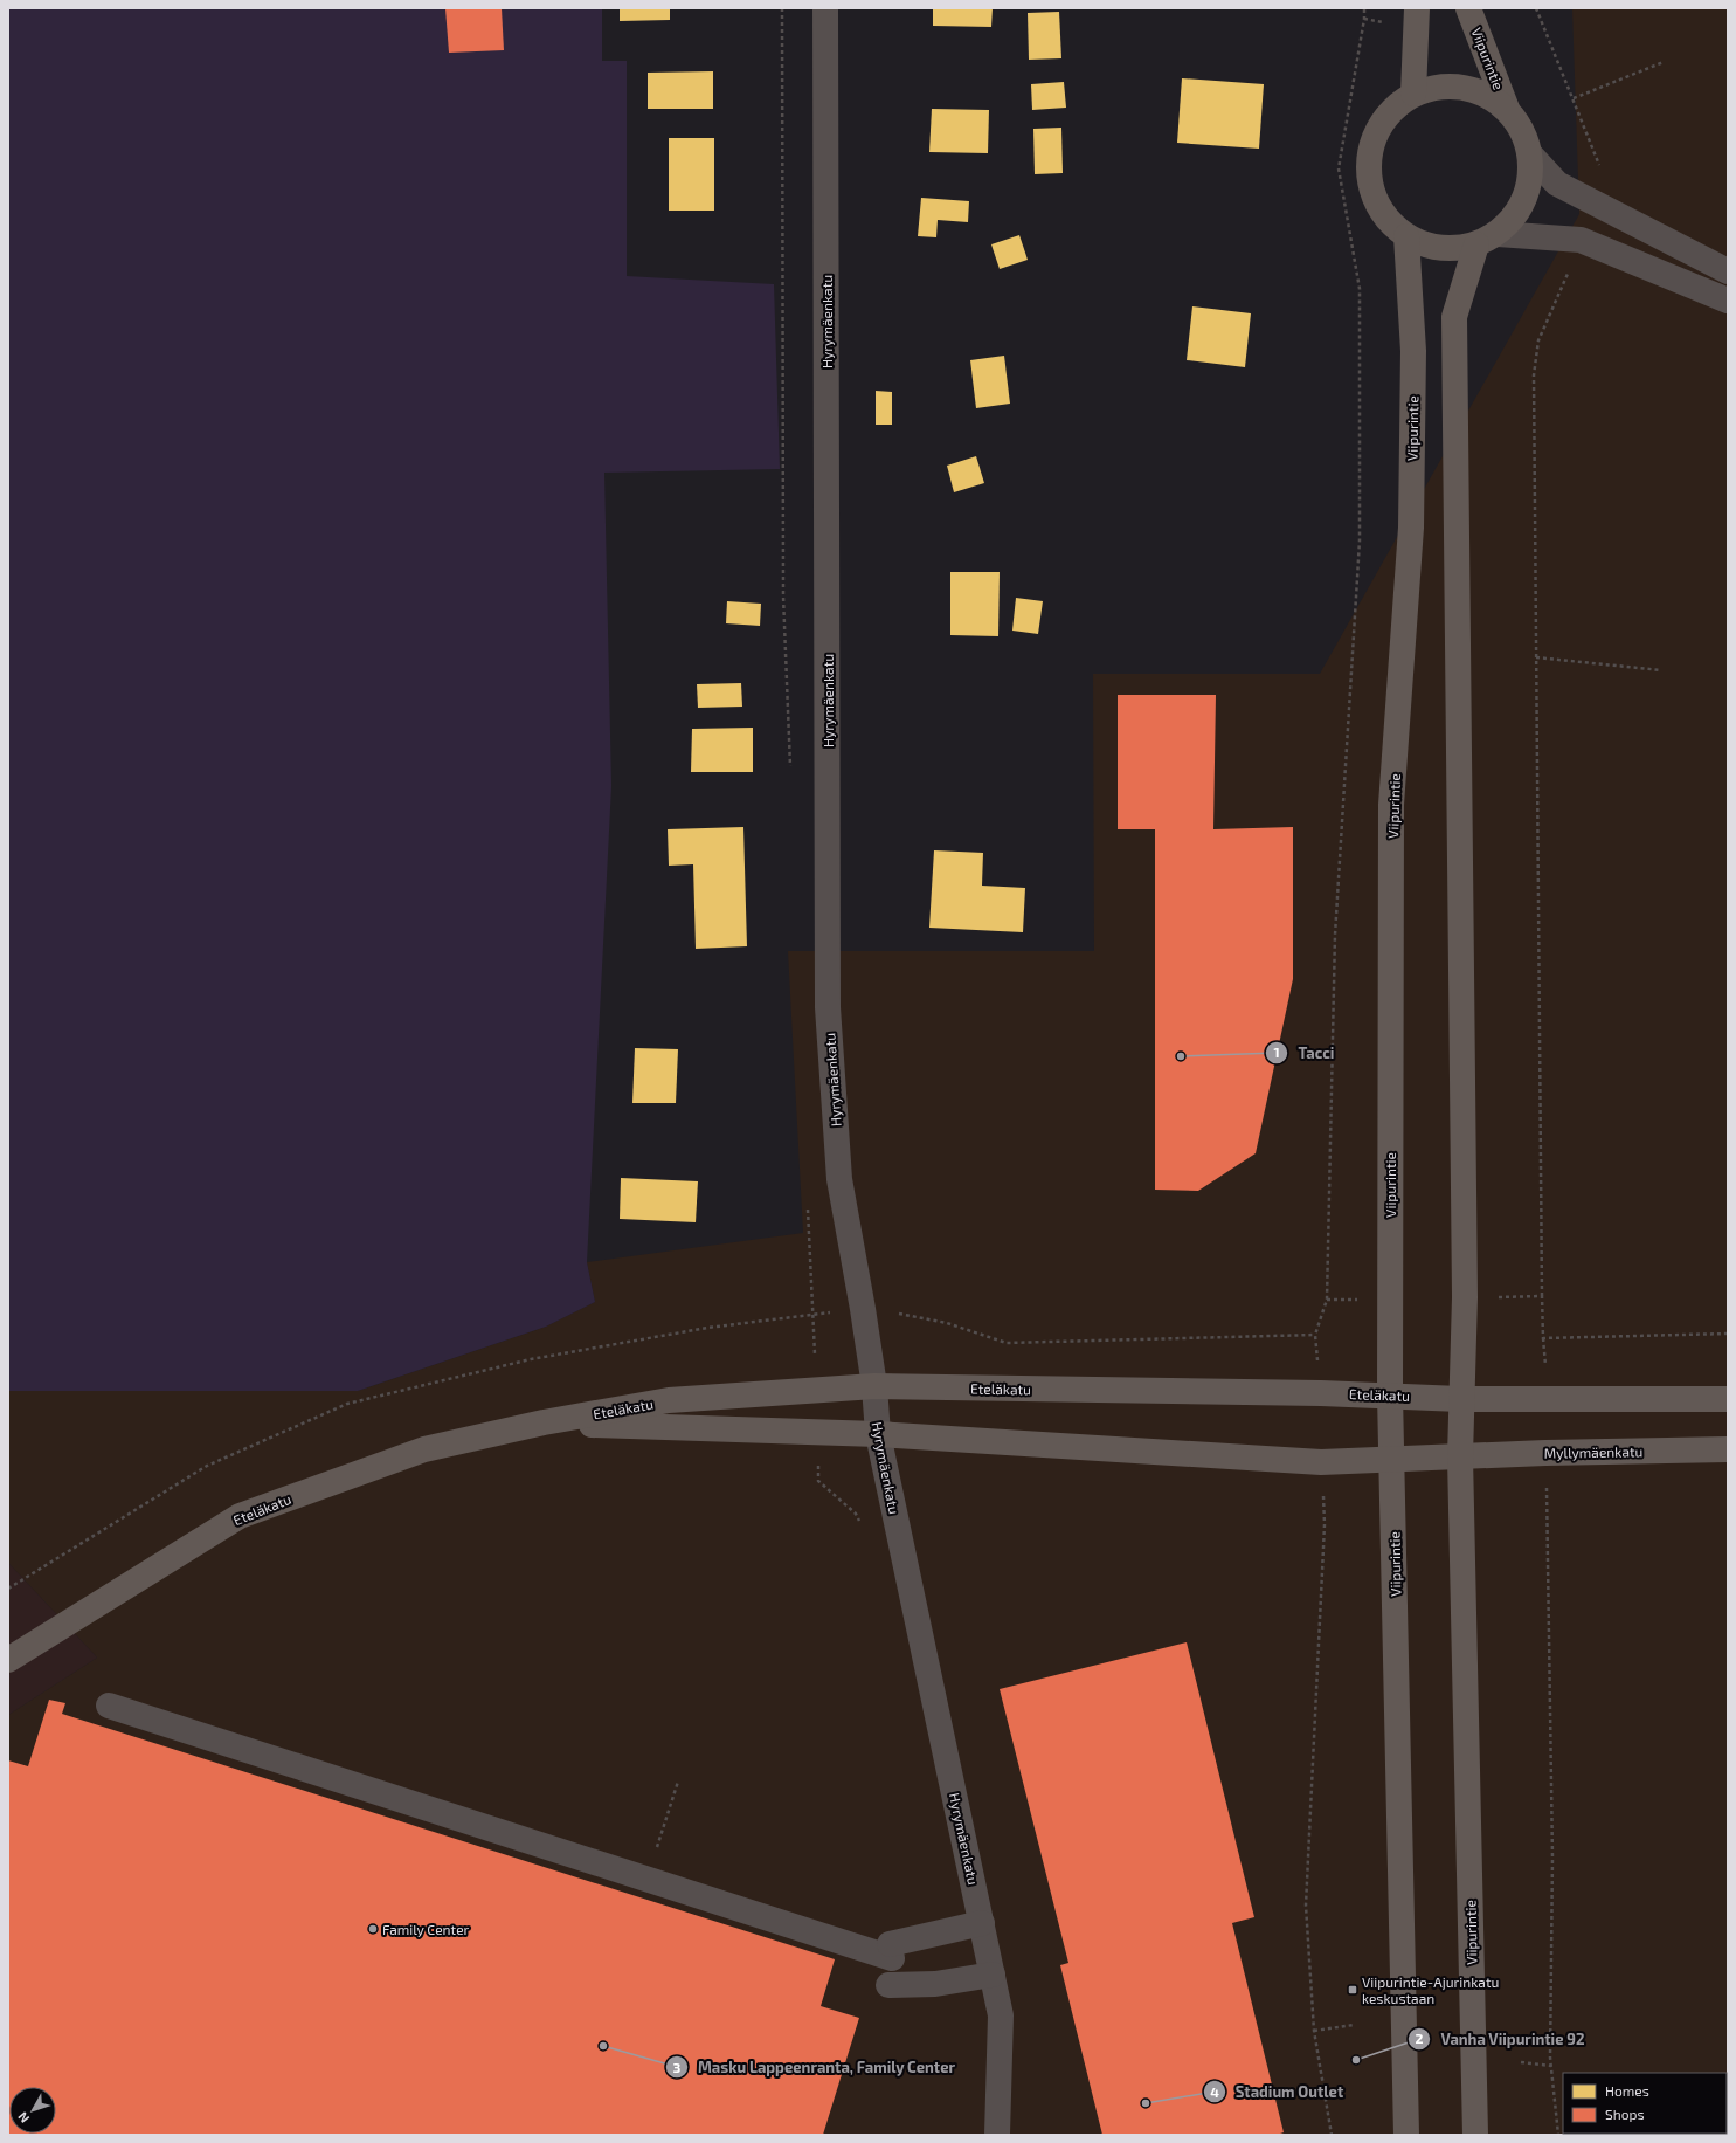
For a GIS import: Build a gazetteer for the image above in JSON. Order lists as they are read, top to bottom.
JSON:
{
  "streets": {
    "main road": ["Viipurintie", "Eteläkatu", "Myllymäenkatu"],
    "street": ["Hyrymäenkatu"]
  },
  "crossings": [
    ["Viipurintie", "Eteläkatu"],
    ["Viipurintie", "Myllymäenkatu"],
    ["Hyrymäenkatu", "Eteläkatu"],
    ["Eteläkatu", "Myllymäenkatu"]
  ],
  "places": {
    "other": [
      "Tacci",
      "Family Center",
      "Masku Lappeenranta, Family Center",
      "Vanha Viipurintie 92",
      "Stadium Outlet"
    ],
    "transit": ["Viipurintie-Ajurinkatu keskustaan"]
  },
  "legend": ["Homes", "Shops"],
  "north": "bottom left"
}
